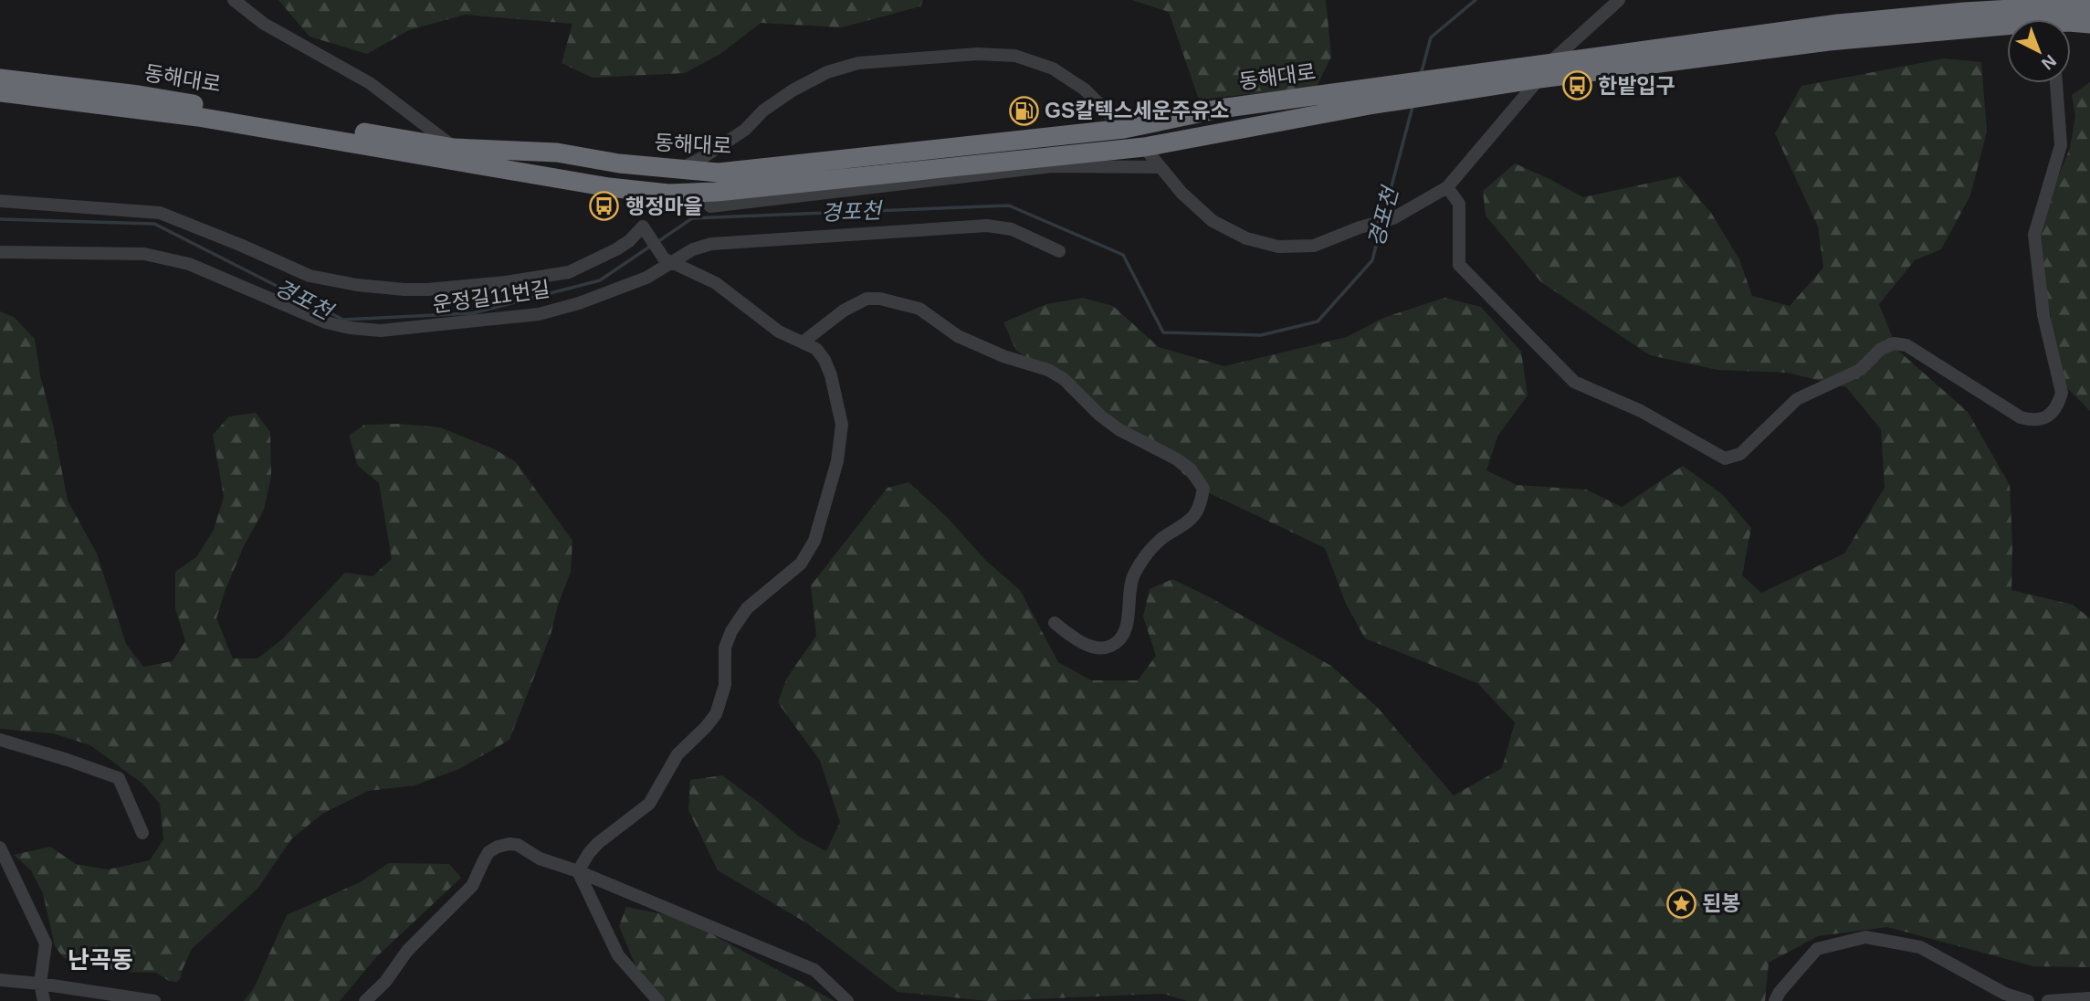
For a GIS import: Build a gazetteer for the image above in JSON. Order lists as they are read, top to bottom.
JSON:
{
  "streets": {
    "highway": ["동해대로"],
    "street": ["운정길11번길"]
  },
  "districts": ["난곡동"],
  "water": ["경포천"],
  "places": {
    "bus stop": ["한밭입구", "행정마을"],
    "fuel station": ["GS칼텍스세운주유소"],
    "place": ["된봉"]
  },
  "north": "bottom right"
}
